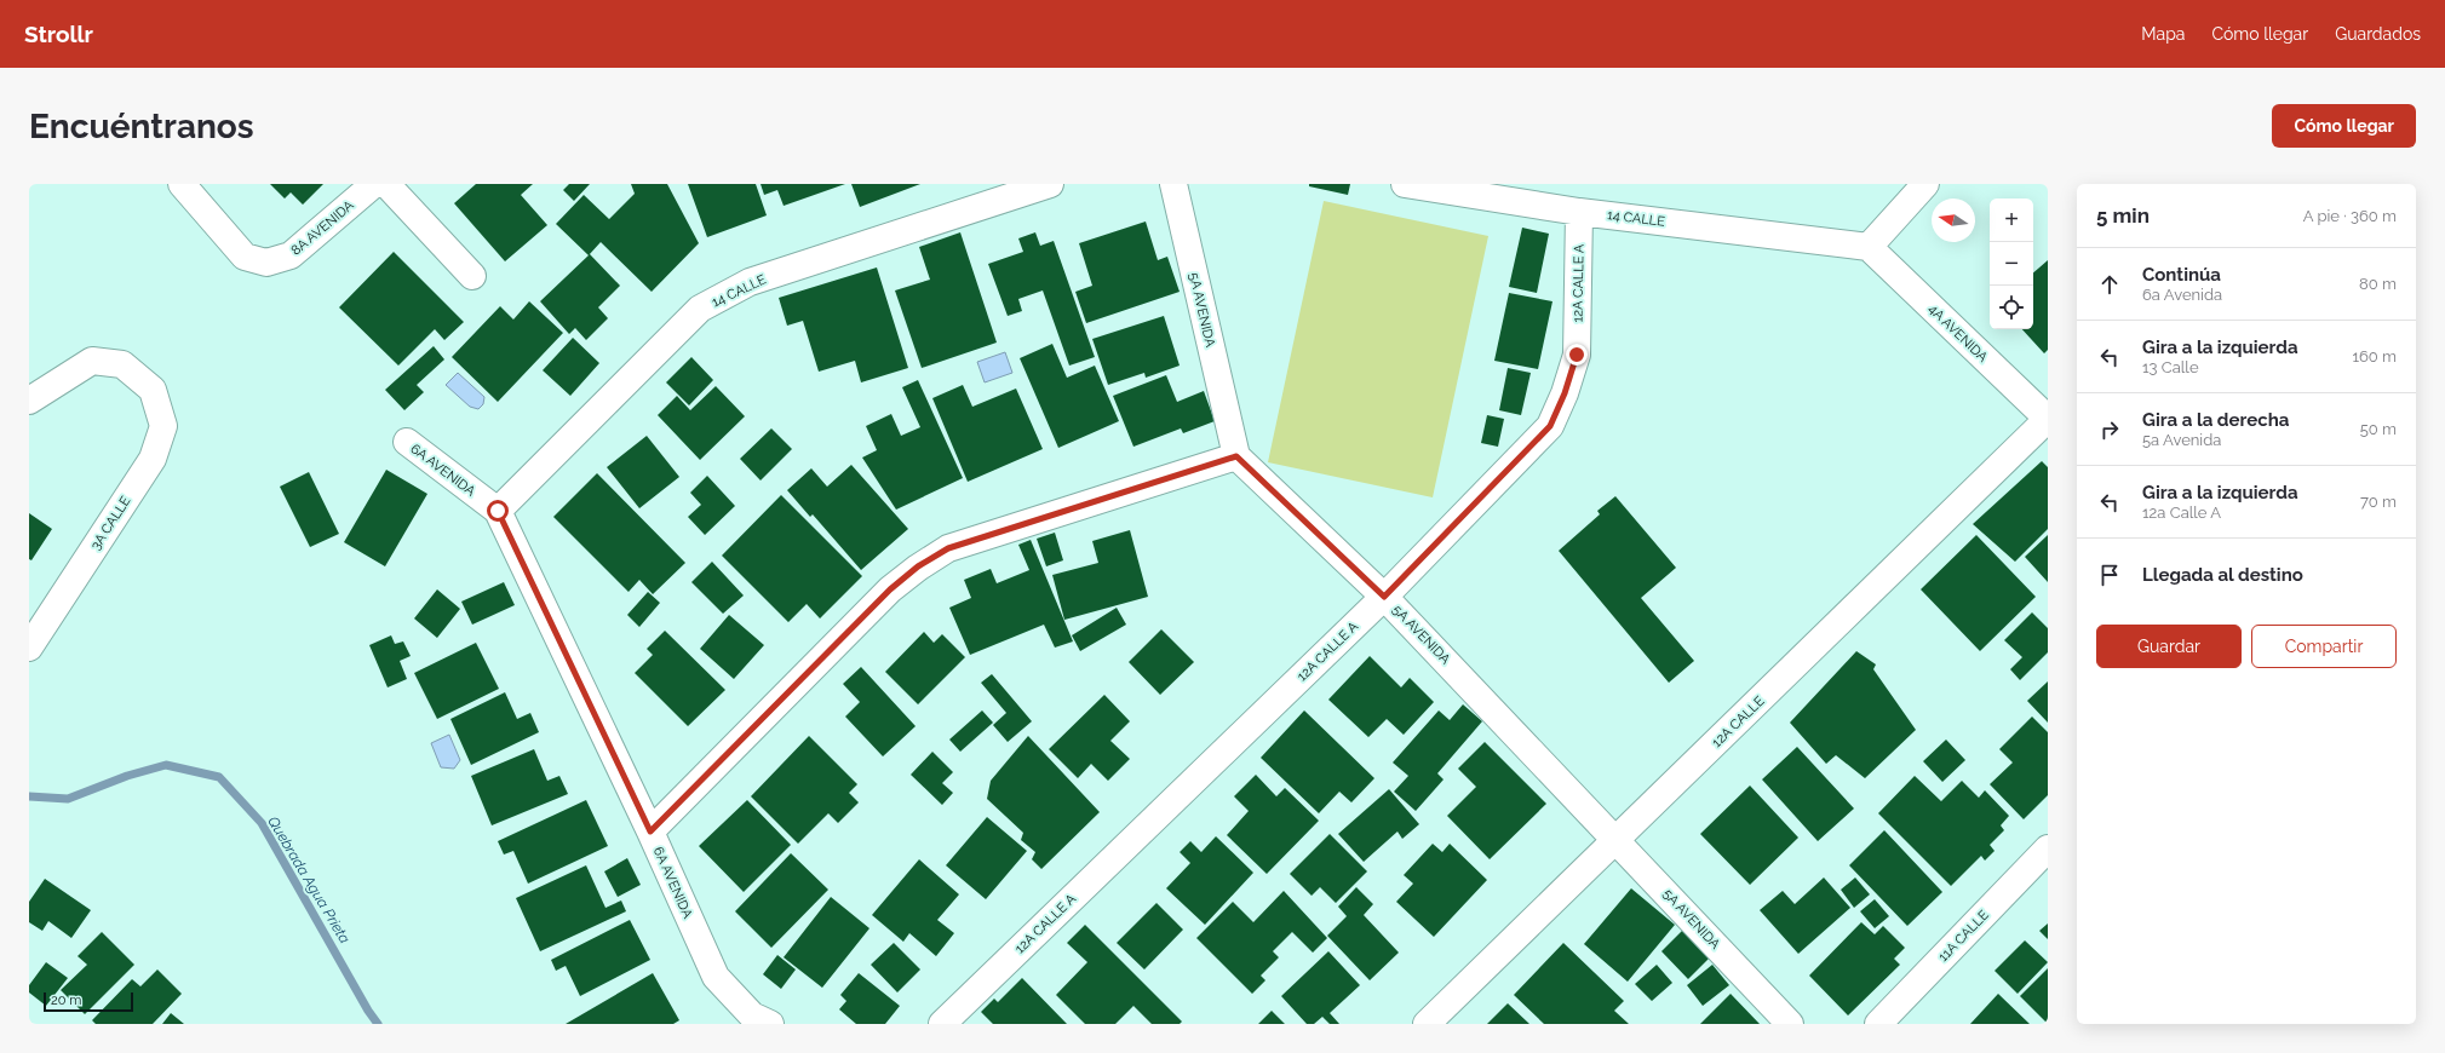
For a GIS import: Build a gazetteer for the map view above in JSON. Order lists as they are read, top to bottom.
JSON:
{
  "streets": {
    "street": [
      "14 CALLE",
      "8A AVENIDA",
      "12A CALLE A",
      "5A AVENIDA",
      "4A AVENIDA",
      "6A AVENIDA",
      "3A CALLE",
      "12A CALLE",
      "11A CALLE"
    ]
  },
  "crossings": [
    ["14 CALLE", "12A CALLE A"],
    ["14 CALLE", "4A AVENIDA"],
    ["14 CALLE", "6A AVENIDA"],
    ["12A CALLE A", "5A AVENIDA"],
    ["5A AVENIDA", "12A CALLE"],
    ["4A AVENIDA", "12A CALLE"]
  ],
  "water": ["Quebrada Agua Prieta"],
  "scale_bar": "20 m",
  "north": "left",
  "page": {
    "header": "Strollr",
    "nav": ["Mapa", "Cómo llegar", "Guardados"],
    "buttons": [
      "Cómo llegar",
      ["Guardar", "Compartir"]
    ],
    "title": "Encuéntranos",
    "heading": ["5 min", "A pie · 360 m"],
    "map_buttons": ["+", "−"],
    "list": [
      ["Continúa", "6a Avenida", "80 m"],
      ["Gira a la izquierda", "13 Calle", "160 m"],
      ["Gira a la derecha", "5a Avenida", "50 m"],
      ["Gira a la izquierda", "12a Calle A", "70 m"],
      "Llegada al destino"
    ],
    "scale": "20 m"
  }
}
